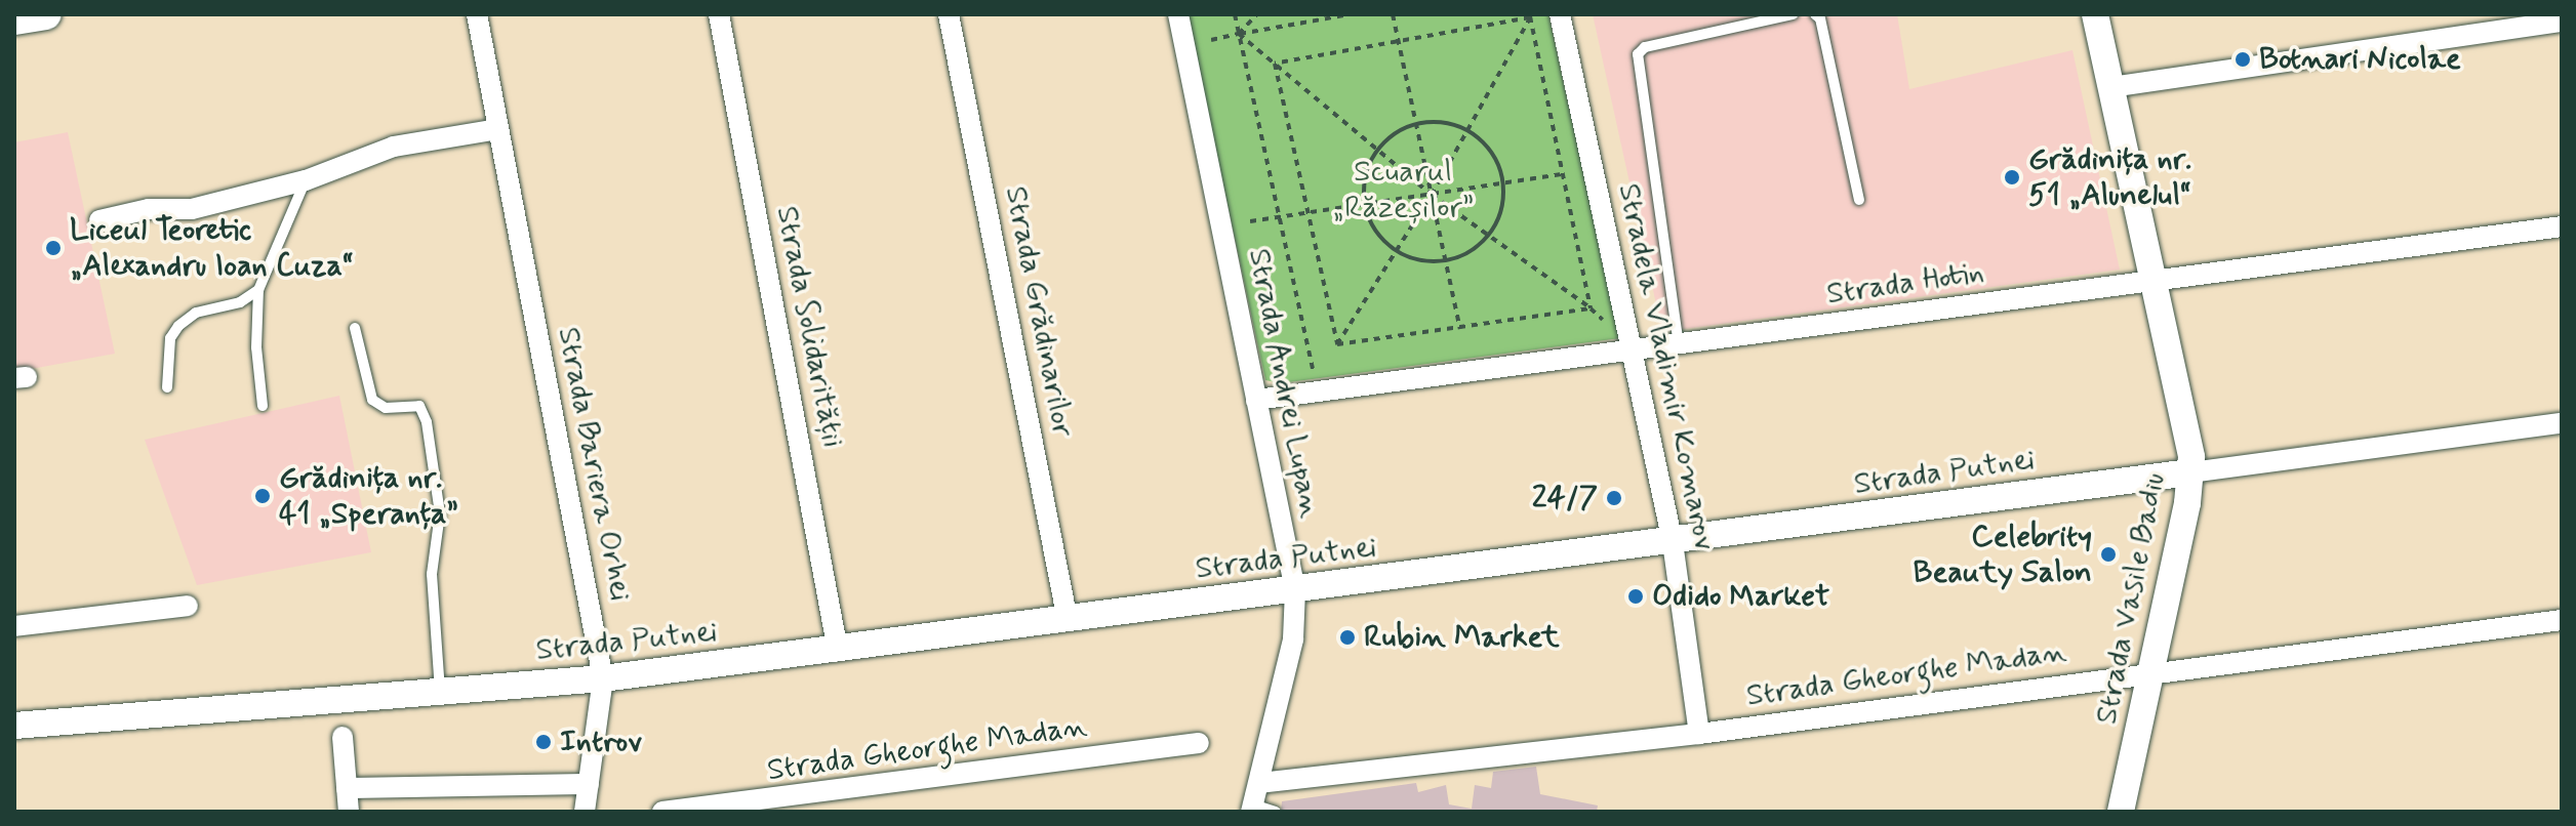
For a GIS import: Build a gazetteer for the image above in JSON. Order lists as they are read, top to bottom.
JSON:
{
  "streets": {
    "street": [
      "Strada Hotin",
      "Strada Grădinarilor",
      "Strada Solidarității",
      "Stradela Vladimir Komarov",
      "Strada Andrei Lupan",
      "Strada Bariera Orhei",
      "Strada Putnei",
      "Strada Vasile Badiu",
      "Strada Gheorghe Madan"
    ]
  },
  "crossings": [
    ["Strada Hotin", "Stradela Vladimir Komarov"],
    ["Strada Hotin", "Strada Andrei Lupan"],
    ["Strada Hotin", "Strada Vasile Badiu"],
    ["Strada Grădinarilor", "Strada Putnei"],
    ["Strada Solidarității", "Strada Putnei"],
    ["Stradela Vladimir Komarov", "Strada Putnei"],
    ["Stradela Vladimir Komarov", "Strada Gheorghe Madan"],
    ["Strada Andrei Lupan", "Strada Putnei"],
    ["Strada Andrei Lupan", "Strada Gheorghe Madan"],
    ["Strada Bariera Orhei", "Strada Putnei"],
    ["Strada Putnei", "Strada Vasile Badiu"],
    ["Strada Vasile Badiu", "Strada Gheorghe Madan"]
  ],
  "parks": ["Scuarul „Răzeșilor”"],
  "places": [
    "Botnari Nicolae",
    "Grădinița nr. 51 „Alunelul“",
    "Liceul Teoretic „Alexandru Ioan Cuza“",
    "Grădinița nr. 41 „Speranța”",
    "24/7",
    "Celebrity Beauty Salon",
    "Odido Market",
    "Rubin Market",
    "Introv"
  ]
}
